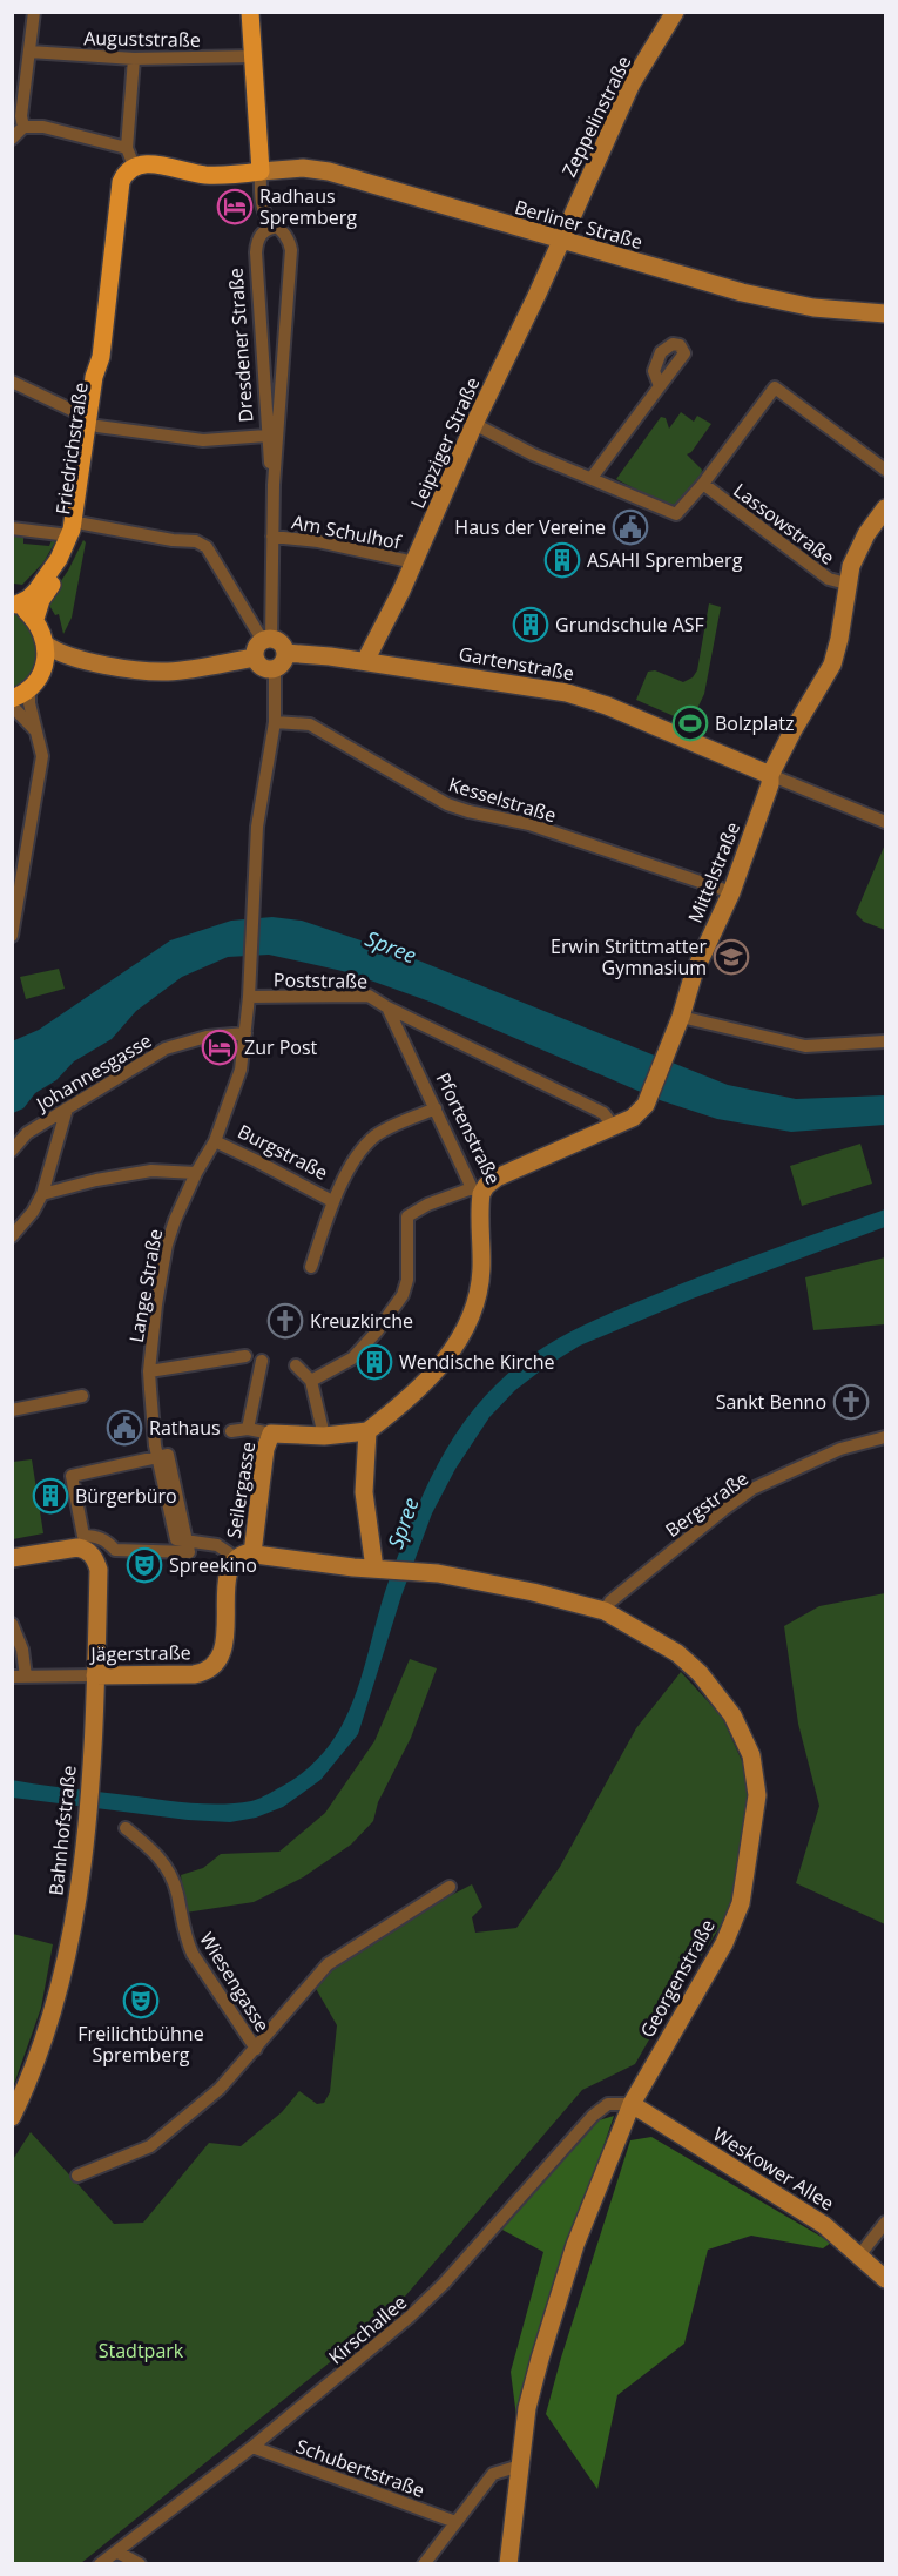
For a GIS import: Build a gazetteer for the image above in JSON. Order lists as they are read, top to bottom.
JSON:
{
  "streets": {
    "main road": ["Dresdener Straße", "Friedrichstraße"],
    "street": [
      "Auguststraße",
      "Zeppelinstraße",
      "Berliner Straße",
      "Leipziger Straße",
      "Lassowstraße",
      "Am Schulhof",
      "Gartenstraße",
      "Kesselstraße",
      "Mittelstraße",
      "Poststraße",
      "Johannesgasse",
      "Pfortenstraße",
      "Burgstraße",
      "Lange Straße",
      "Seilergasse",
      "Bergstraße",
      "Jägerstraße",
      "Bahnhofstraße",
      "Georgenstraße",
      "Wiesengasse",
      "Weskower Allee",
      "Kirschallee",
      "Schubertstraße"
    ]
  },
  "crossings": [
    ["Auguststraße", "Dresdener Straße"],
    ["Zeppelinstraße", "Berliner Straße"],
    ["Zeppelinstraße", "Leipziger Straße"],
    ["Berliner Straße", "Dresdener Straße"],
    ["Berliner Straße", "Leipziger Straße"],
    ["Dresdener Straße", "Am Schulhof"],
    ["Dresdener Straße", "Gartenstraße"],
    ["Leipziger Straße", "Am Schulhof"],
    ["Leipziger Straße", "Gartenstraße"],
    ["Lassowstraße", "Mittelstraße"],
    ["Gartenstraße", "Mittelstraße"],
    ["Kesselstraße", "Mittelstraße"],
    ["Kesselstraße", "Lange Straße"],
    ["Mittelstraße", "Poststraße"],
    ["Poststraße", "Pfortenstraße"],
    ["Poststraße", "Lange Straße"],
    ["Johannesgasse", "Lange Straße"],
    ["Burgstraße", "Lange Straße"],
    ["Seilergasse", "Jägerstraße"],
    ["Seilergasse", "Georgenstraße"],
    ["Bergstraße", "Georgenstraße"],
    ["Jägerstraße", "Bahnhofstraße"],
    ["Jägerstraße", "Georgenstraße"],
    ["Georgenstraße", "Weskower Allee"],
    ["Georgenstraße", "Kirschallee"],
    ["Weskower Allee", "Kirschallee"],
    ["Kirschallee", "Schubertstraße"]
  ],
  "water": ["Spree"],
  "parks": ["Stadtpark"],
  "places": {
    "hotel": ["Radhaus Spremberg", "Zur Post"],
    "public building": ["Haus der Vereine", "Rathaus"],
    "building": [
      "ASAHI Spremberg",
      "Grundschule ASF",
      "Wendische Kirche",
      "Bürgerbüro"
    ],
    "sports": ["Bolzplatz"],
    "school or university": ["Erwin Strittmatter Gymnasium"],
    "church": ["Kreuzkirche", "Sankt Benno"],
    "theatre": ["Spreekino", "Freilichtbühne Spremberg"]
  }
}
